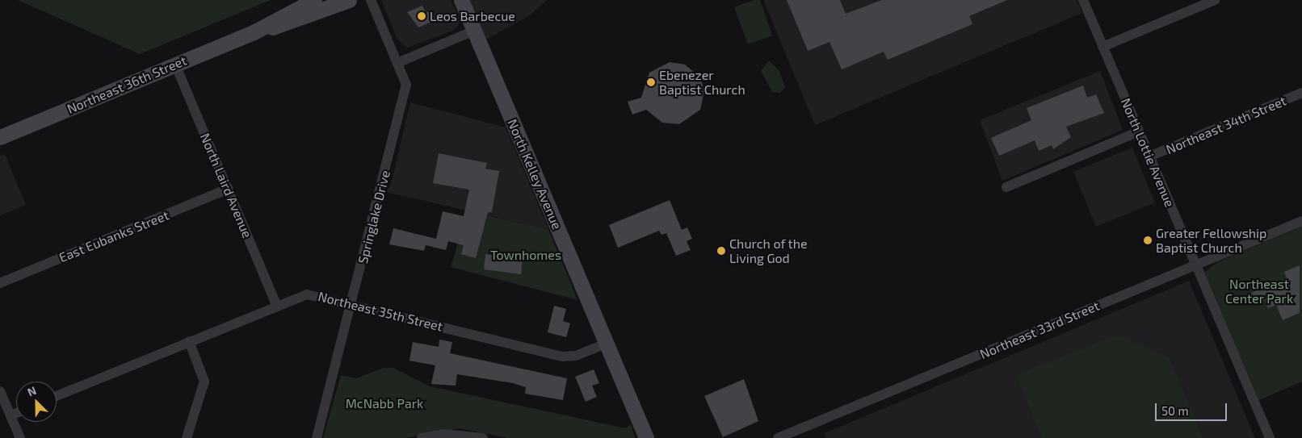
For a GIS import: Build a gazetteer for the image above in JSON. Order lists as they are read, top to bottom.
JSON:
{
  "streets": {
    "main road": ["Northeast 36th Street", "North Kelley Avenue"],
    "street": [
      "Northeast 34th Street",
      "North Lottie Avenue",
      "North Laird Avenue",
      "Springlake Drive",
      "East Eubanks Street",
      "Northeast 35th Street",
      "Northeast 33rd Street"
    ]
  },
  "crossings": [
    ["Northeast 36th Street", "North Laird Avenue"],
    ["Northeast 34th Street", "North Lottie Avenue"],
    ["North Lottie Avenue", "Northeast 33rd Street"],
    ["North Kelley Avenue", "Northeast 35th Street"],
    ["North Laird Avenue", "East Eubanks Street"],
    ["North Laird Avenue", "Northeast 35th Street"],
    ["Springlake Drive", "Northeast 35th Street"]
  ],
  "parks": ["Townhomes", "Northeast Center Park", "McNabb Park"],
  "places": [
    "Leos Barbecue",
    "Ebenezer Baptist Church",
    "Greater Fellowship Baptist Church",
    "Church of the Living God"
  ],
  "scale_bar": "50 m",
  "north": "top left"
}
